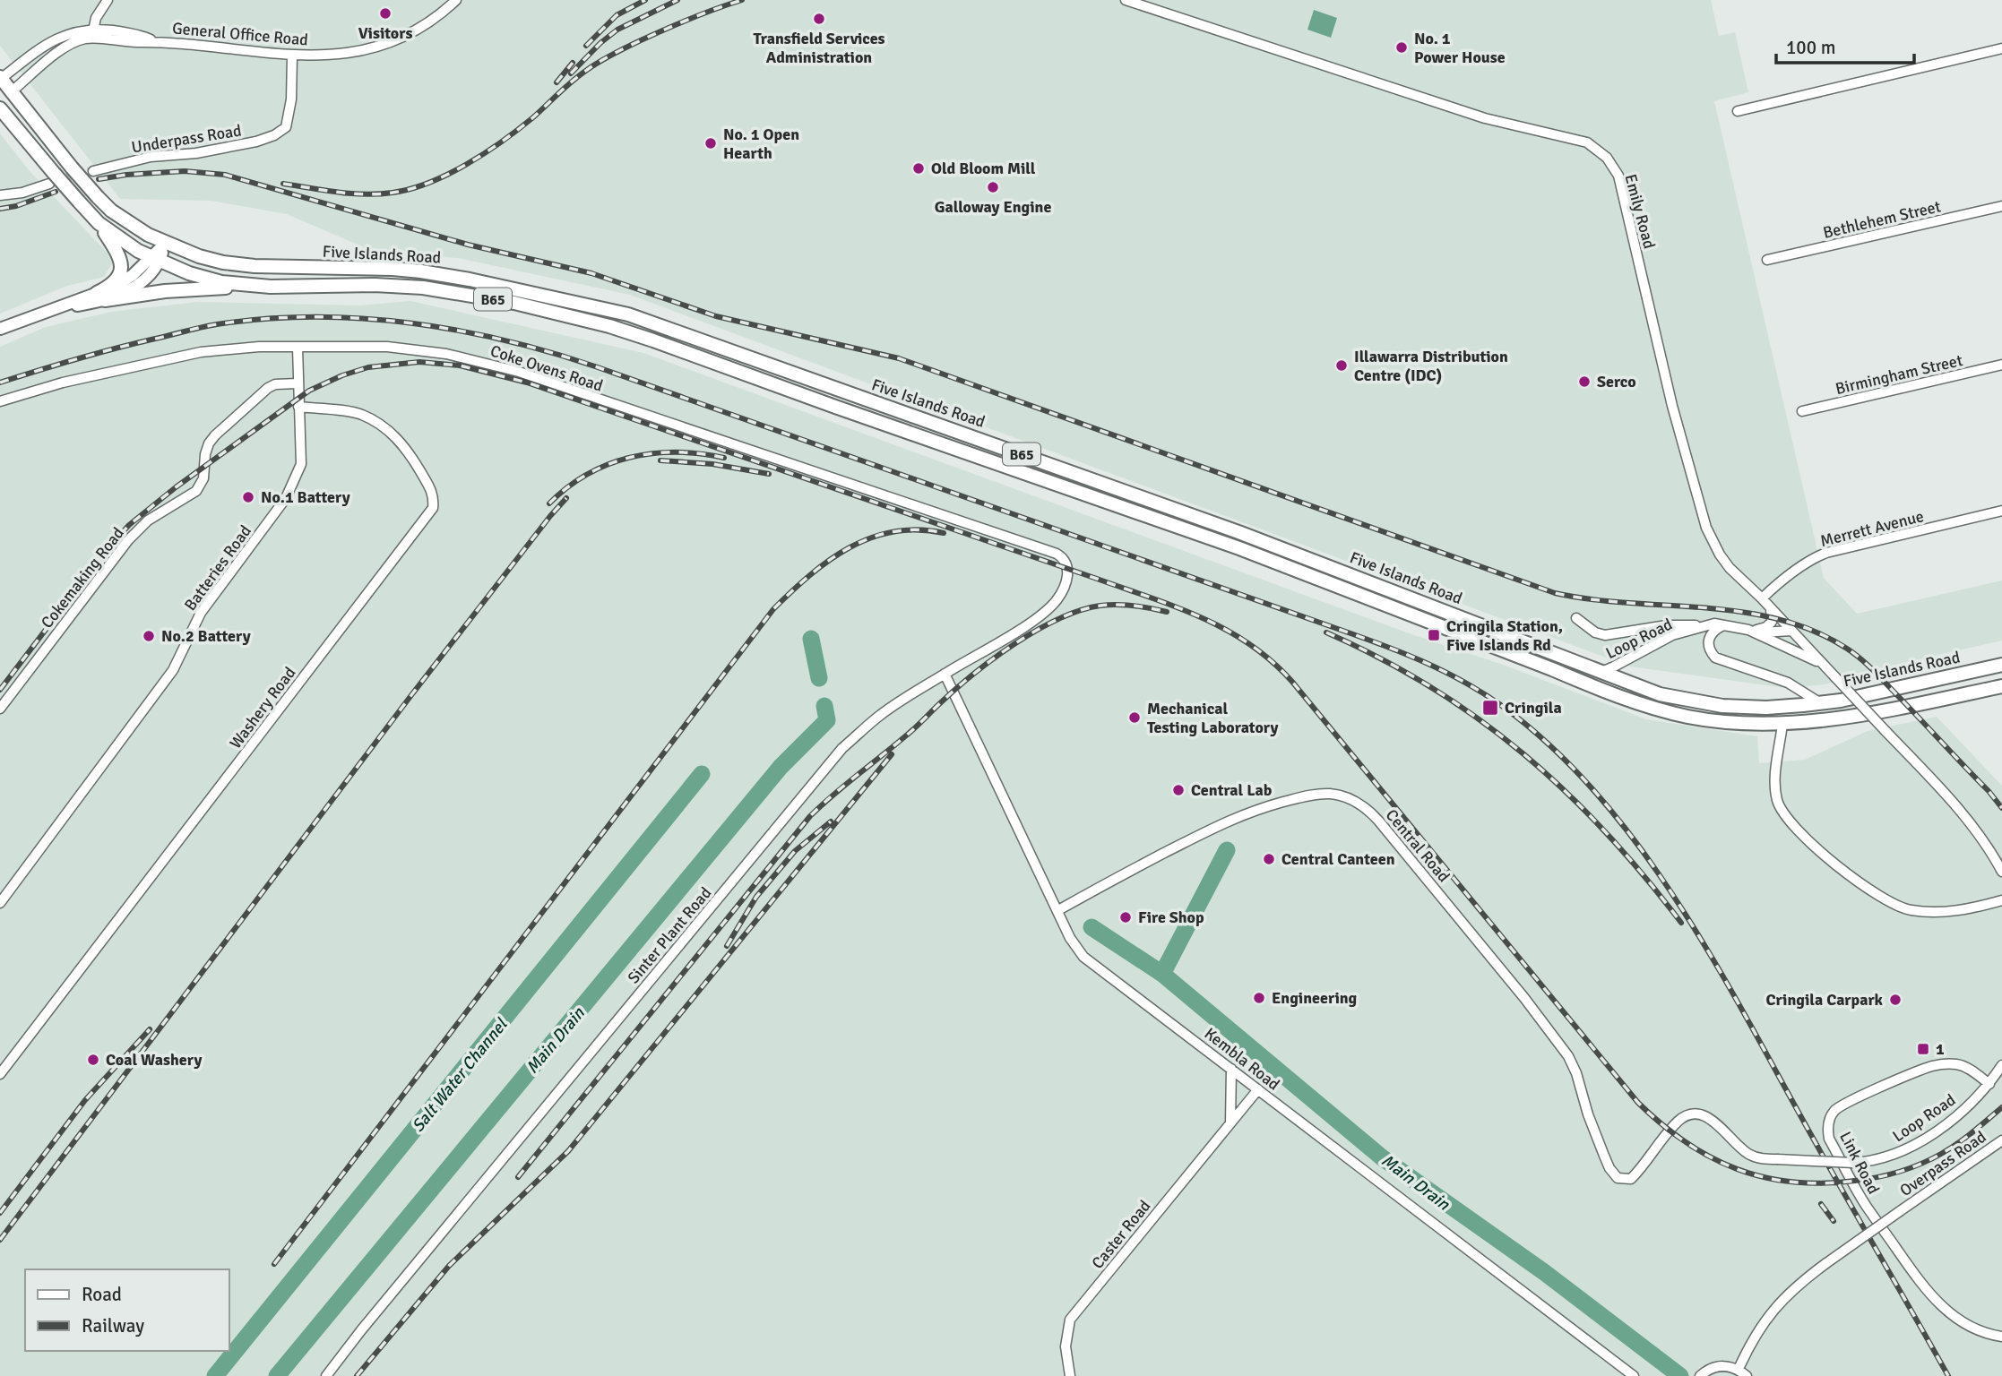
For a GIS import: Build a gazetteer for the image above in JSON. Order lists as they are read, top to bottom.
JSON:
{
  "streets": {
    "main road": ["Five Islands Road", "B65"],
    "street": [
      "General Office Road",
      "Underpass Road",
      "Emily Road",
      "Bethlehem Street",
      "Coke Ovens Road",
      "Birmingham Street",
      "Merrett Avenue",
      "Batteries Road",
      "Cokemaking Road",
      "Loop Road",
      "Washery Road",
      "Central Road",
      "Sinter Plant Road",
      "Kembla Road",
      "Link Road",
      "Overpass Road",
      "Caster Road"
    ]
  },
  "crossings": [
    ["General Office Road", "Underpass Road"],
    ["Emily Road", "Merrett Avenue"],
    ["Emily Road", "Loop Road"],
    ["Five Islands Road", "Loop Road"],
    ["Coke Ovens Road", "Batteries Road"],
    ["Coke Ovens Road", "Sinter Plant Road"],
    ["Batteries Road", "Cokemaking Road"],
    ["Batteries Road", "Washery Road"],
    ["Loop Road", "Central Road"],
    ["Loop Road", "Link Road"],
    ["Central Road", "Kembla Road"],
    ["Sinter Plant Road", "Kembla Road"],
    ["Kembla Road", "Caster Road"]
  ],
  "water": ["Main Drain", "Salt Water Channel"],
  "places": {
    "other": [
      "Visitors",
      "Transfield Services Administration",
      "No. 1 Power House",
      "No. 1 Open Hearth",
      "Old Bloom Mill",
      "Galloway Engine",
      "Illawarra Distribution Centre (IDC)",
      "Serco",
      "No.1 Battery",
      "No.2 Battery",
      "Mechanical Testing Laboratory",
      "Central Lab",
      "Central Canteen",
      "Fire Shop",
      "Engineering",
      "Cringila Carpark",
      "Coal Washery"
    ],
    "transit": ["Cringila Station, Five Islands Rd", "Cringila", "1"]
  },
  "legend": ["Road", "Railway"],
  "scale_bar": "100 m"
}
